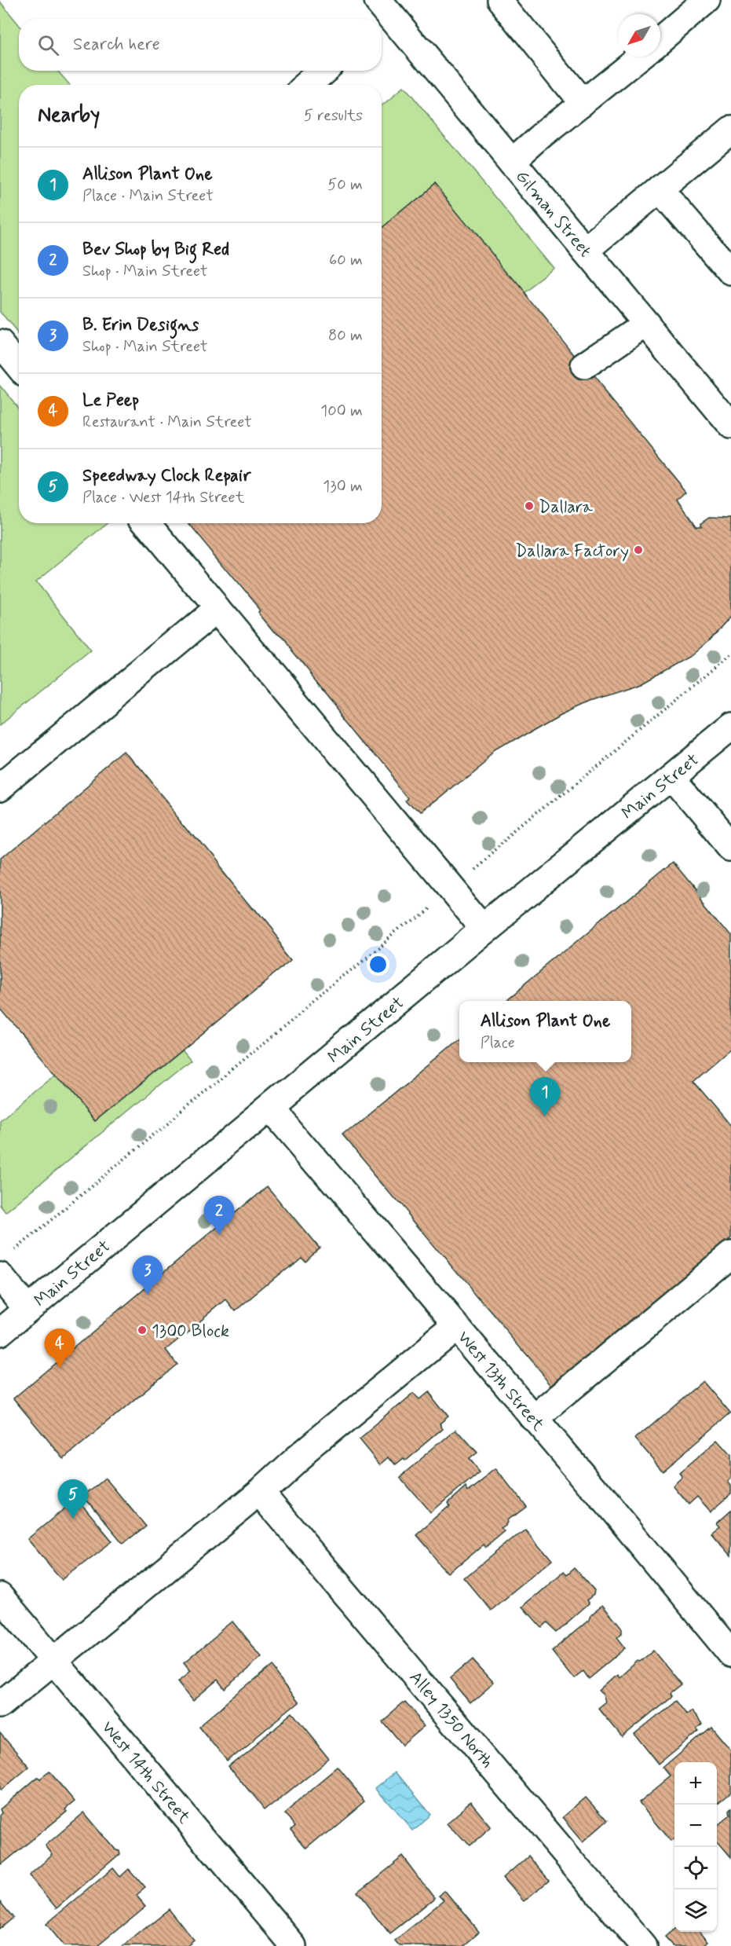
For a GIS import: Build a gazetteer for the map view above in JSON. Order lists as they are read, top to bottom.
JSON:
{
  "streets": {
    "street": [
      "Gilman Street",
      "Main Street",
      "West 13th Street",
      "Alley 1350 North",
      "West 14th Street"
    ]
  },
  "crossings": [
    ["Main Street", "West 13th Street"]
  ],
  "places": ["Dallara", "Dallara Factory", "1300 Block"],
  "north": "bottom left",
  "page": {
    "search": "Search here",
    "heading": ["Nearby", "5 results"],
    "list": [
      {
        "mark": "1",
        "name": "Allison Plant One",
        "note": "Place · Main Street",
        "value": "50 m"
      },
      {
        "mark": "2",
        "name": "Bev Shop by Big Red",
        "note": "Shop · Main Street",
        "value": "60 m"
      },
      {
        "mark": "3",
        "name": "B. Erin Designs",
        "note": "Shop · Main Street",
        "value": "80 m"
      },
      {
        "mark": "4",
        "name": "Le Peep",
        "note": "Restaurant · Main Street",
        "value": "100 m"
      },
      {
        "mark": "5",
        "name": "Speedway Clock Repair",
        "note": "Place · West 14th Street",
        "value": "130 m"
      }
    ],
    "popup": ["Allison Plant One", "Place"],
    "pins": [
      "1",
      "2",
      "3",
      "4",
      "5"
    ],
    "map_buttons": ["+", "−"]
  }
}
